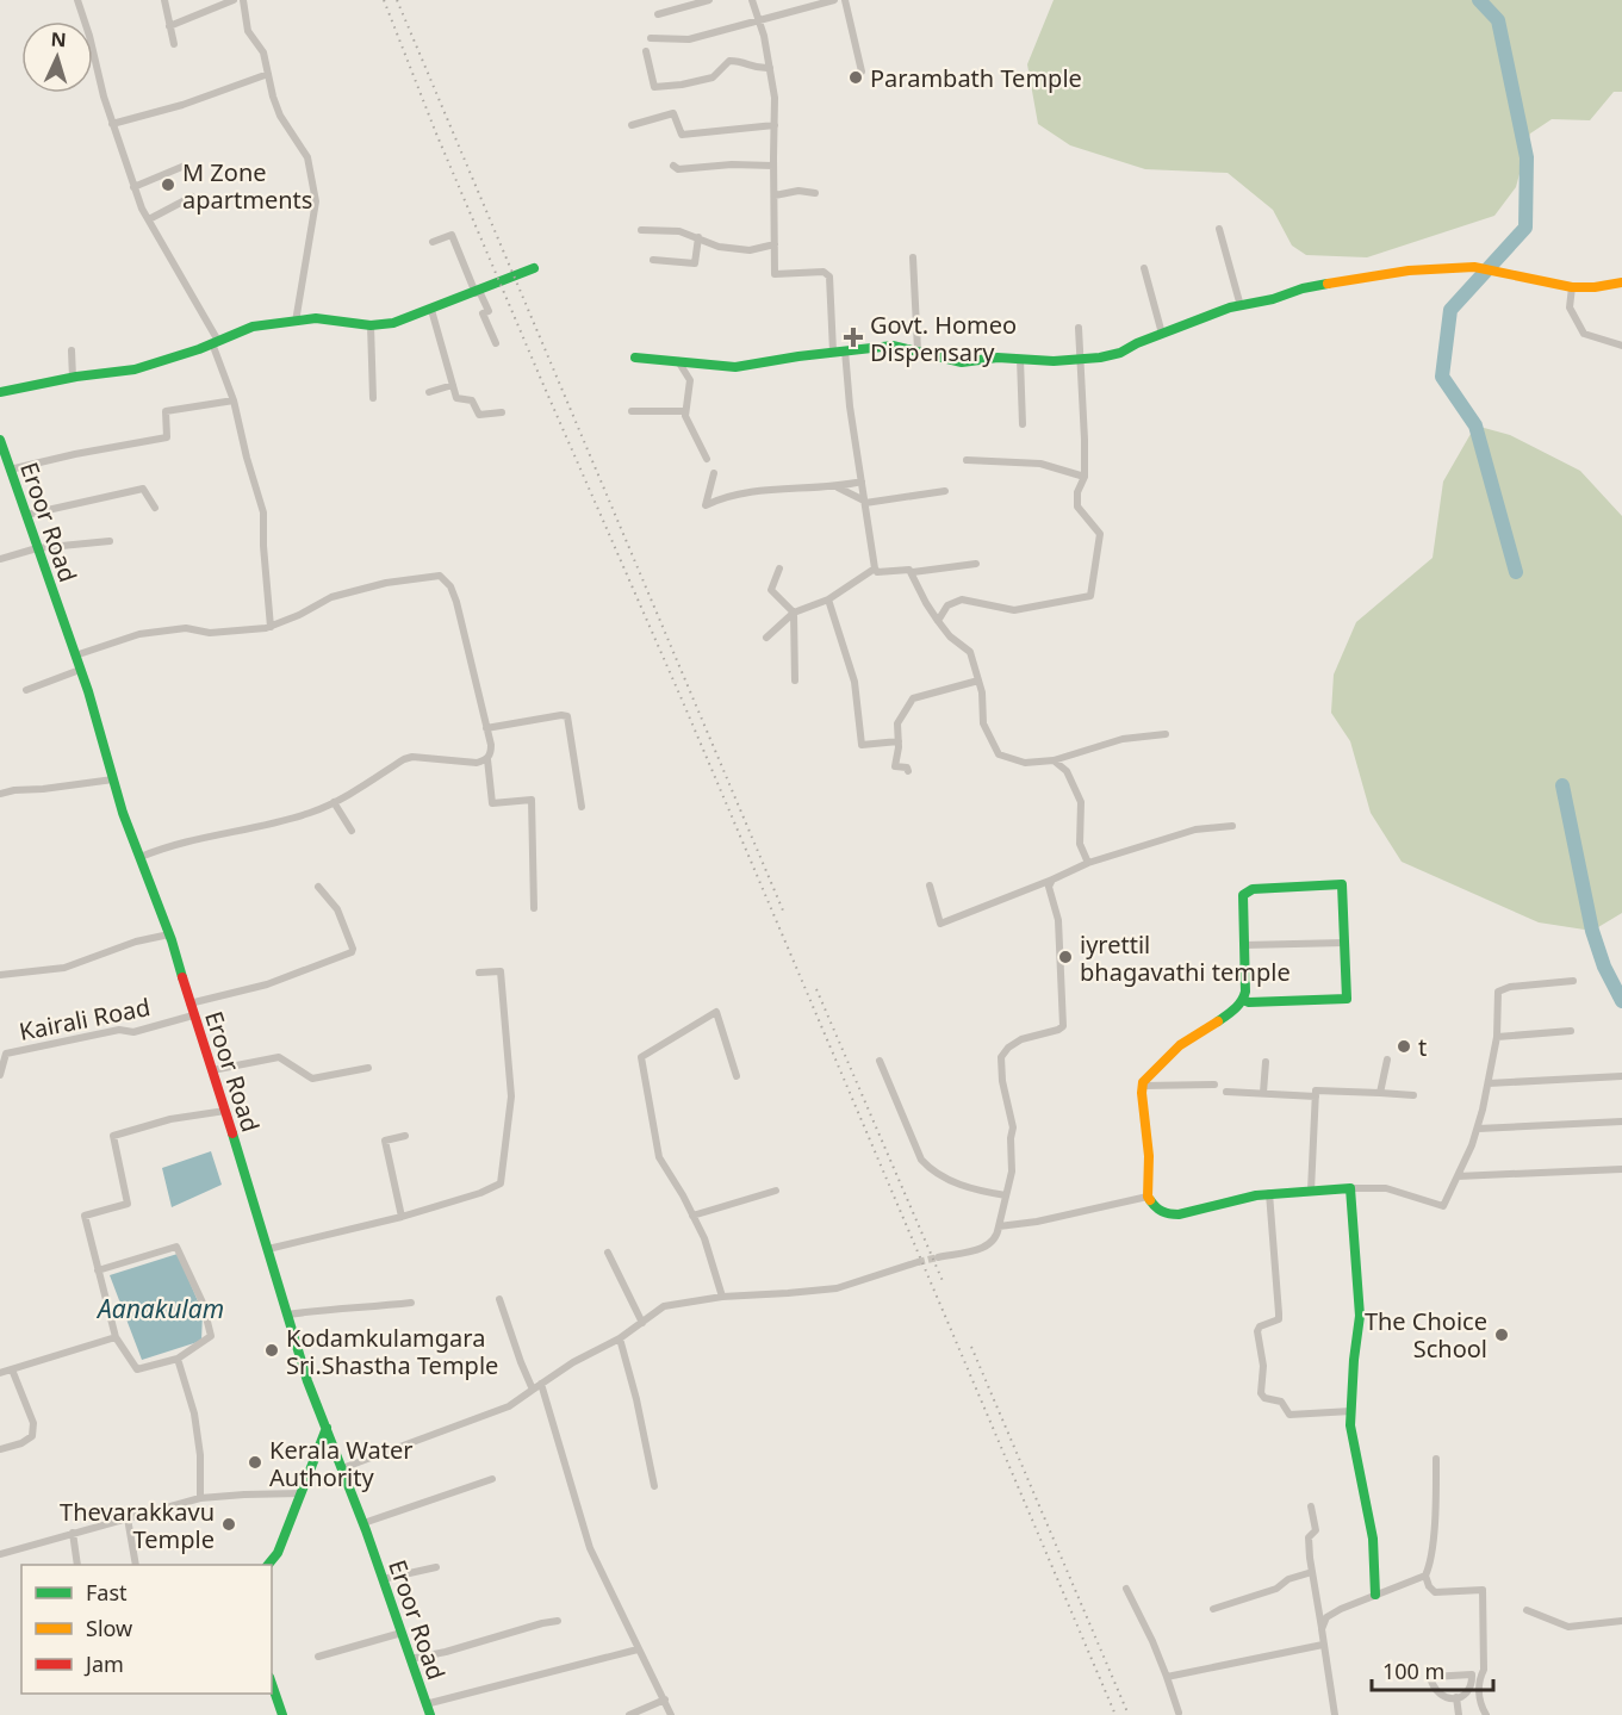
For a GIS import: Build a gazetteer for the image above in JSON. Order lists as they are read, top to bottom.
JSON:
{
  "streets": {
    "main road": ["Eroor Road"],
    "street": ["Kairali Road"]
  },
  "crossings": [
    ["Eroor Road", "Kairali Road"]
  ],
  "water": ["Aanakulam"],
  "places": {
    "other": [
      "Parambath Temple",
      "M Zone apartments",
      "iyrettil bhagavathi temple",
      "t",
      "The Choice School",
      "Kodamkulamgara Sri.Shastha Temple",
      "Kerala Water Authority",
      "Thevarakkavu Temple"
    ],
    "health": ["Govt. Homeo Dispensary"]
  },
  "legend": ["Fast", "Slow", "Jam"],
  "scale_bar": "100 m",
  "north": "top"
}
